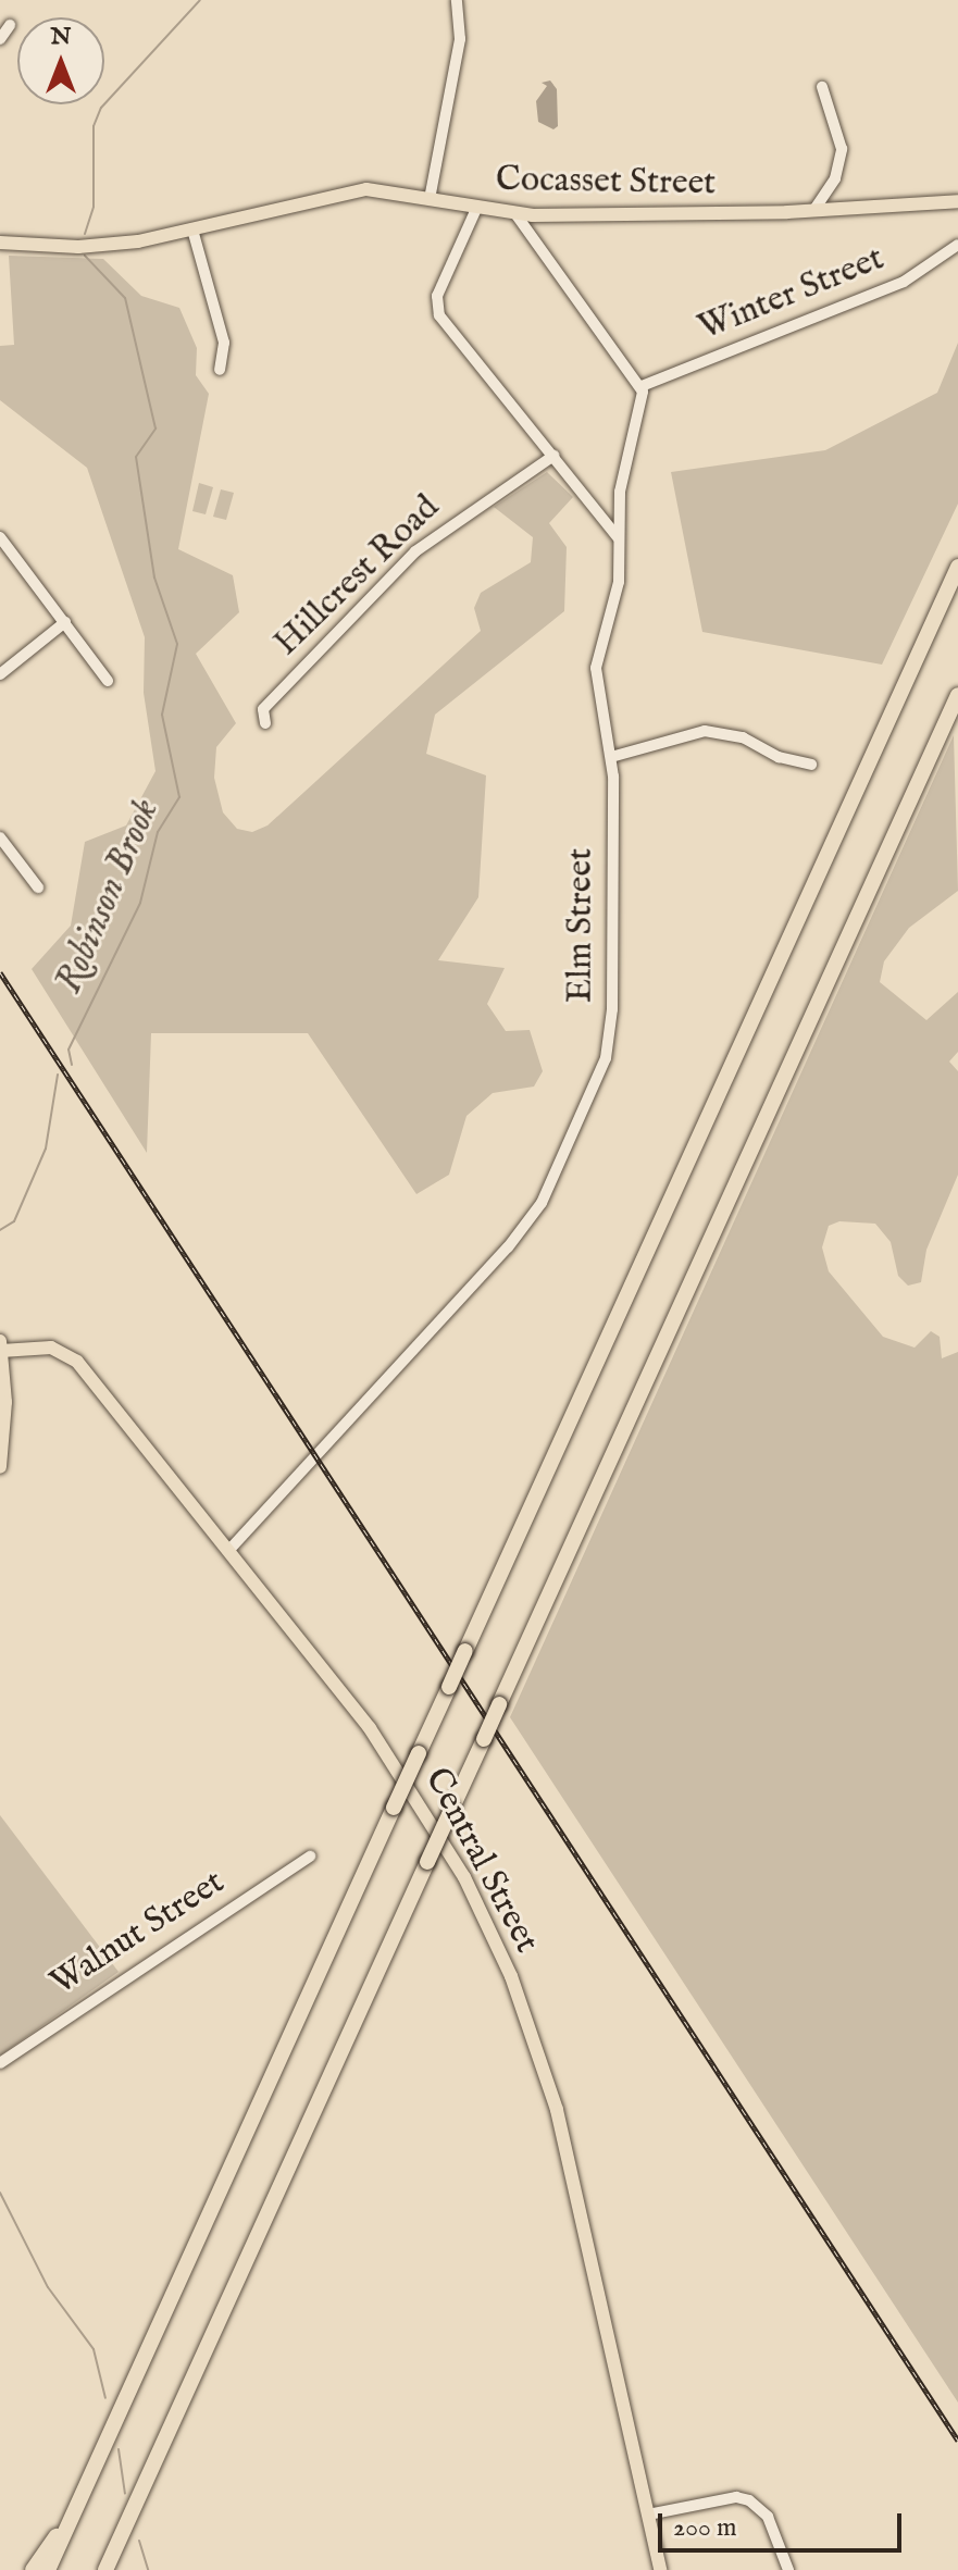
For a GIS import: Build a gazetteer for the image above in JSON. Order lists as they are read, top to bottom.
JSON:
{
  "streets": {
    "main road": ["Cocasset Street", "Central Street"],
    "street": [
      "Winter Street",
      "Hillcrest Road",
      "Elm Street",
      "Walnut Street"
    ]
  },
  "crossings": [
    ["Winter Street", "Elm Street"],
    ["Elm Street", "Central Street"]
  ],
  "water": ["Robinson Brook"],
  "scale_bar": "200 m",
  "north": "top"
}
